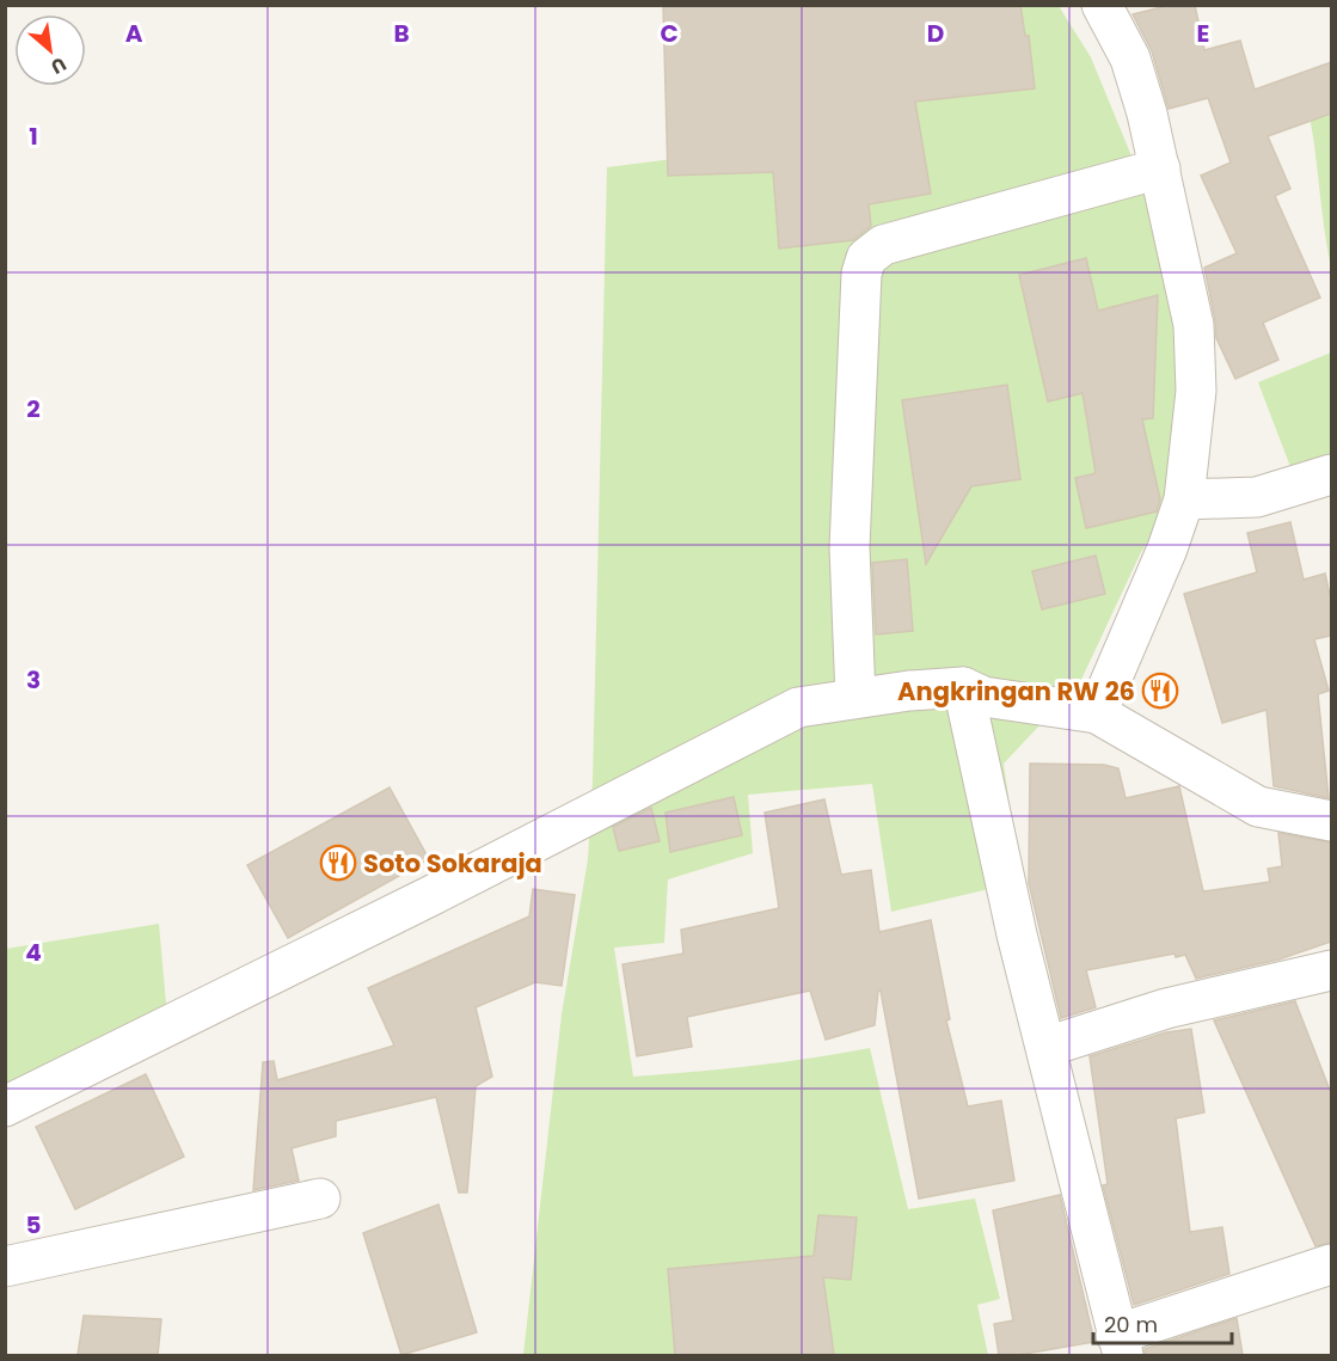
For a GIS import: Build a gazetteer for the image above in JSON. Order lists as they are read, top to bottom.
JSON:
{
  "places": {
    "restaurant": ["Angkringan RW 26", "Soto Sokaraja"]
  },
  "scale_bar": "20 m",
  "north": "bottom right",
  "grid": {
    "columns": [
      "A",
      "B",
      "C",
      "D",
      "E"
    ],
    "rows": [
      "1",
      "2",
      "3",
      "4",
      "5"
    ]
  }
}
